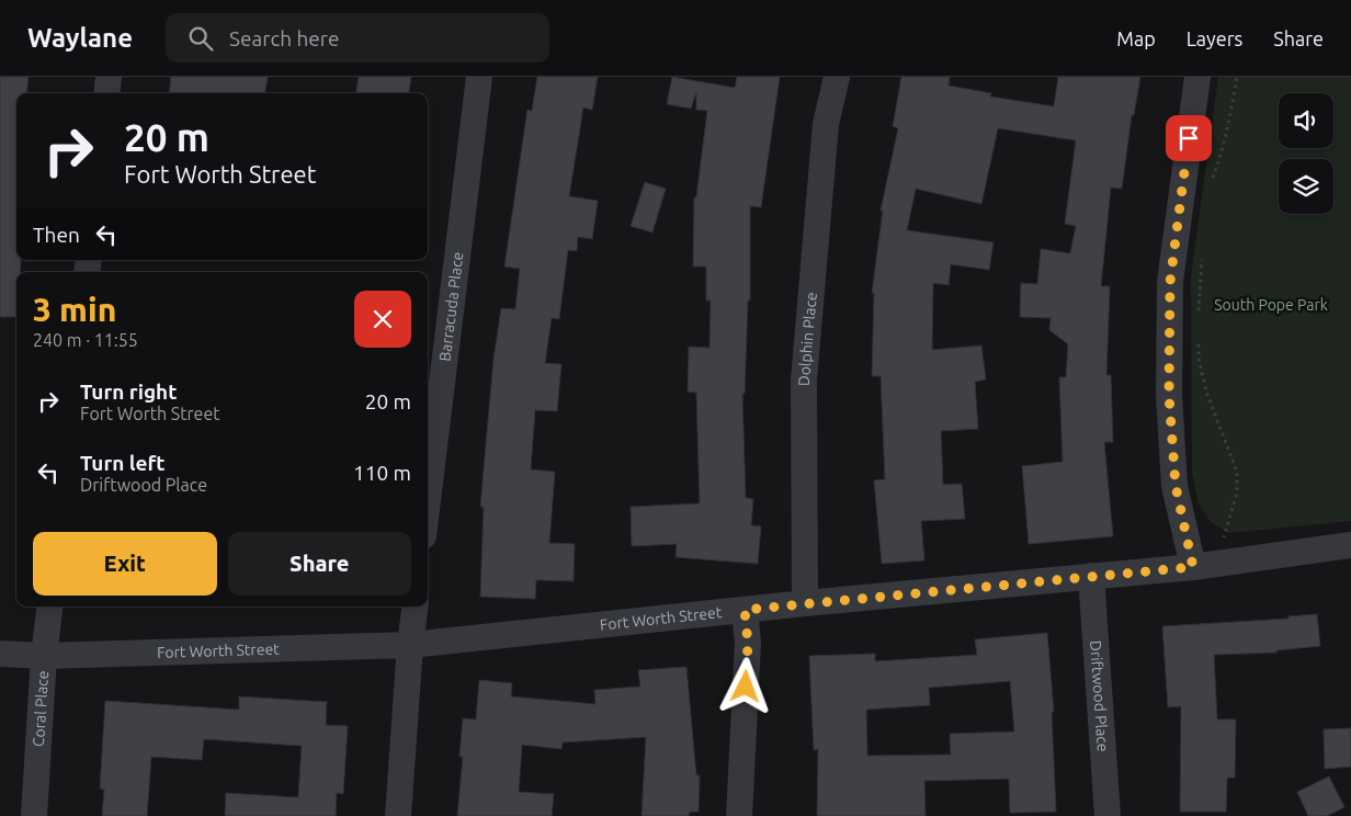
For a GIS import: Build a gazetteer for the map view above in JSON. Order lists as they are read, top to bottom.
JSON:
{
  "streets": {
    "street": [
      "Barracuda Place",
      "Dolphin Place",
      "Fort Worth Street",
      "Driftwood Place",
      "Coral Place"
    ]
  },
  "crossings": [
    ["Dolphin Place", "Fort Worth Street"],
    ["Fort Worth Street", "Driftwood Place"],
    ["Fort Worth Street", "Coral Place"]
  ],
  "parks": ["South Pope Park"],
  "page": {
    "header": "Waylane",
    "search": "Search here",
    "nav": ["Map", "Layers", "Share"],
    "turn": ["20 m", "Fort Worth Street"],
    "then": "Then",
    "heading": ["3 min", "240 m · 11:55"],
    "list": [
      {
        "name": "Turn right",
        "note": "Fort Worth Street",
        "value": "20 m"
      },
      {
        "name": "Turn left",
        "note": "Driftwood Place",
        "value": "110 m"
      }
    ],
    "buttons": ["Exit", "Share"]
  }
}
